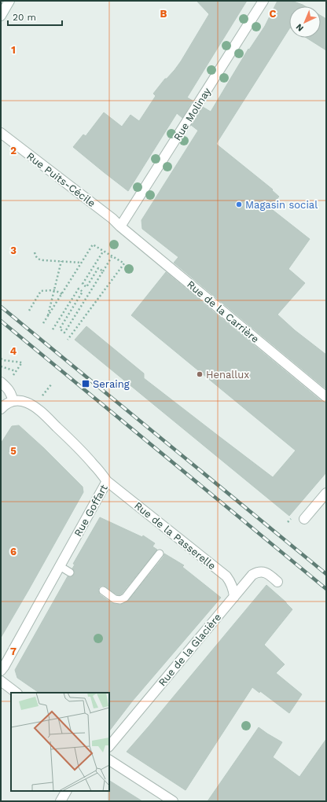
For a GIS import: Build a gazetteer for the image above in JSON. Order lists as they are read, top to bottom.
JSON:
{
  "streets": {
    "street": [
      "Rue Molinay",
      "Rue Puits-Cécile",
      "Rue de la Carrière",
      "Rue Goffart",
      "Rue de la Passerelle",
      "Rue de la Glacière"
    ]
  },
  "crossings": [
    ["Rue Molinay", "Rue Puits-Cécile"],
    ["Rue Molinay", "Rue de la Carrière"],
    ["Rue Puits-Cécile", "Rue de la Carrière"],
    ["Rue Goffart", "Rue de la Passerelle"],
    ["Rue de la Passerelle", "Rue de la Glacière"]
  ],
  "places": {
    "other": ["Magasin social", "Henallux"],
    "transit": ["Seraing"]
  },
  "scale_bar": "20 m",
  "north": "bottom left",
  "grid": {
    "columns": ["B", "C"],
    "rows": [
      "1",
      "2",
      "3",
      "4",
      "5",
      "6",
      "7"
    ]
  }
}
